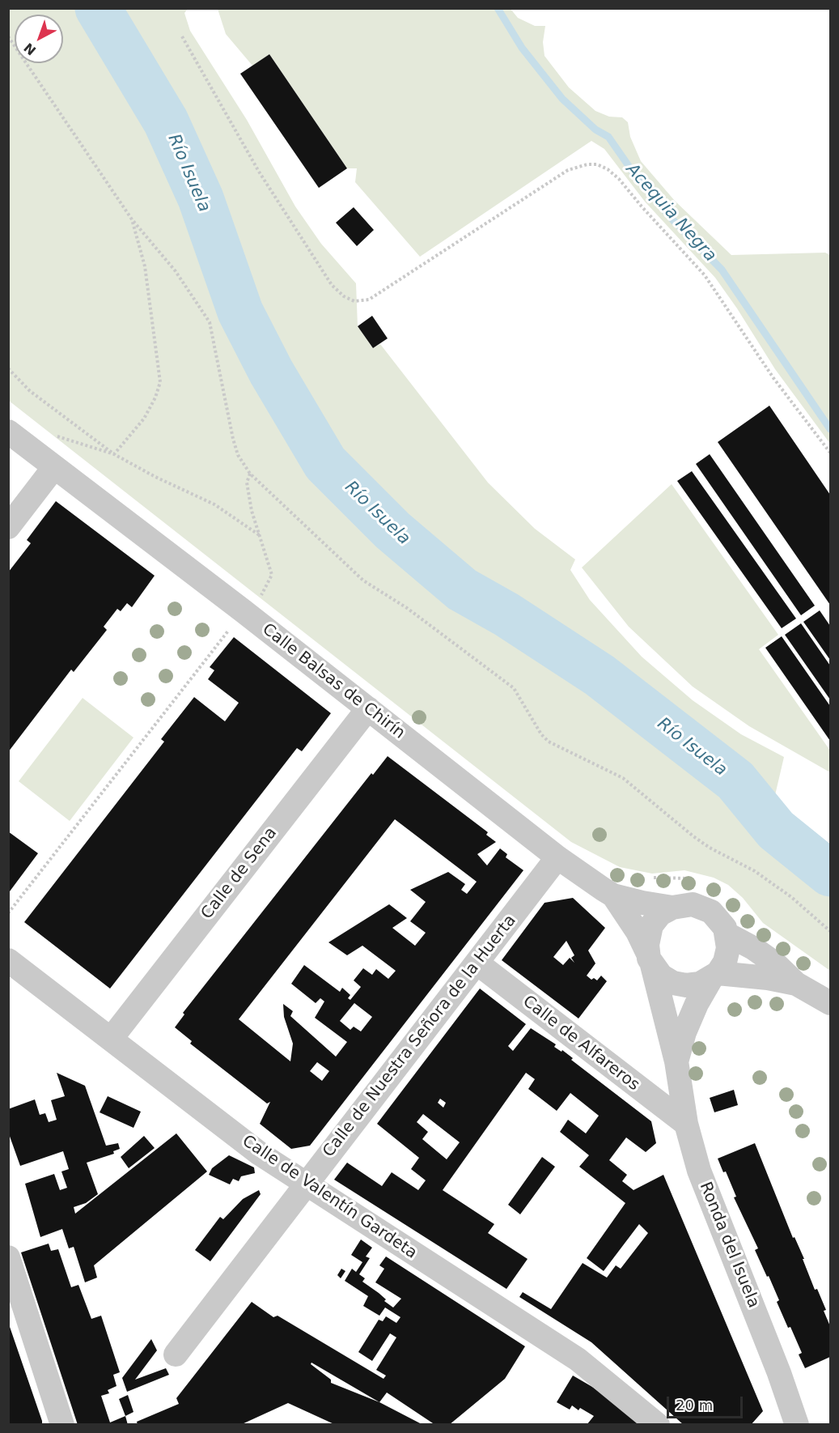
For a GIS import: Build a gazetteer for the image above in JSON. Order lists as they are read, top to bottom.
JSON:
{
  "streets": {
    "street": [
      "Calle Balsas de Chirín",
      "Calle de Sena",
      "Calle de Nuestra Señora de la Huerta",
      "Calle de Alfareros",
      "Calle de Valentín Gardeta",
      "Ronda del Isuela"
    ]
  },
  "crossings": [
    ["Calle Balsas de Chirín", "Calle de Sena"],
    ["Calle Balsas de Chirín", "Calle de Nuestra Señora de la Huerta"],
    ["Calle Balsas de Chirín", "Ronda del Isuela"],
    ["Calle de Sena", "Calle de Valentín Gardeta"],
    ["Calle de Nuestra Señora de la Huerta", "Calle de Alfareros"],
    ["Calle de Nuestra Señora de la Huerta", "Calle de Valentín Gardeta"],
    ["Calle de Alfareros", "Ronda del Isuela"]
  ],
  "water": ["Río Isuela", "Acequia Negra"],
  "scale_bar": "20 m",
  "north": "bottom left"
}
